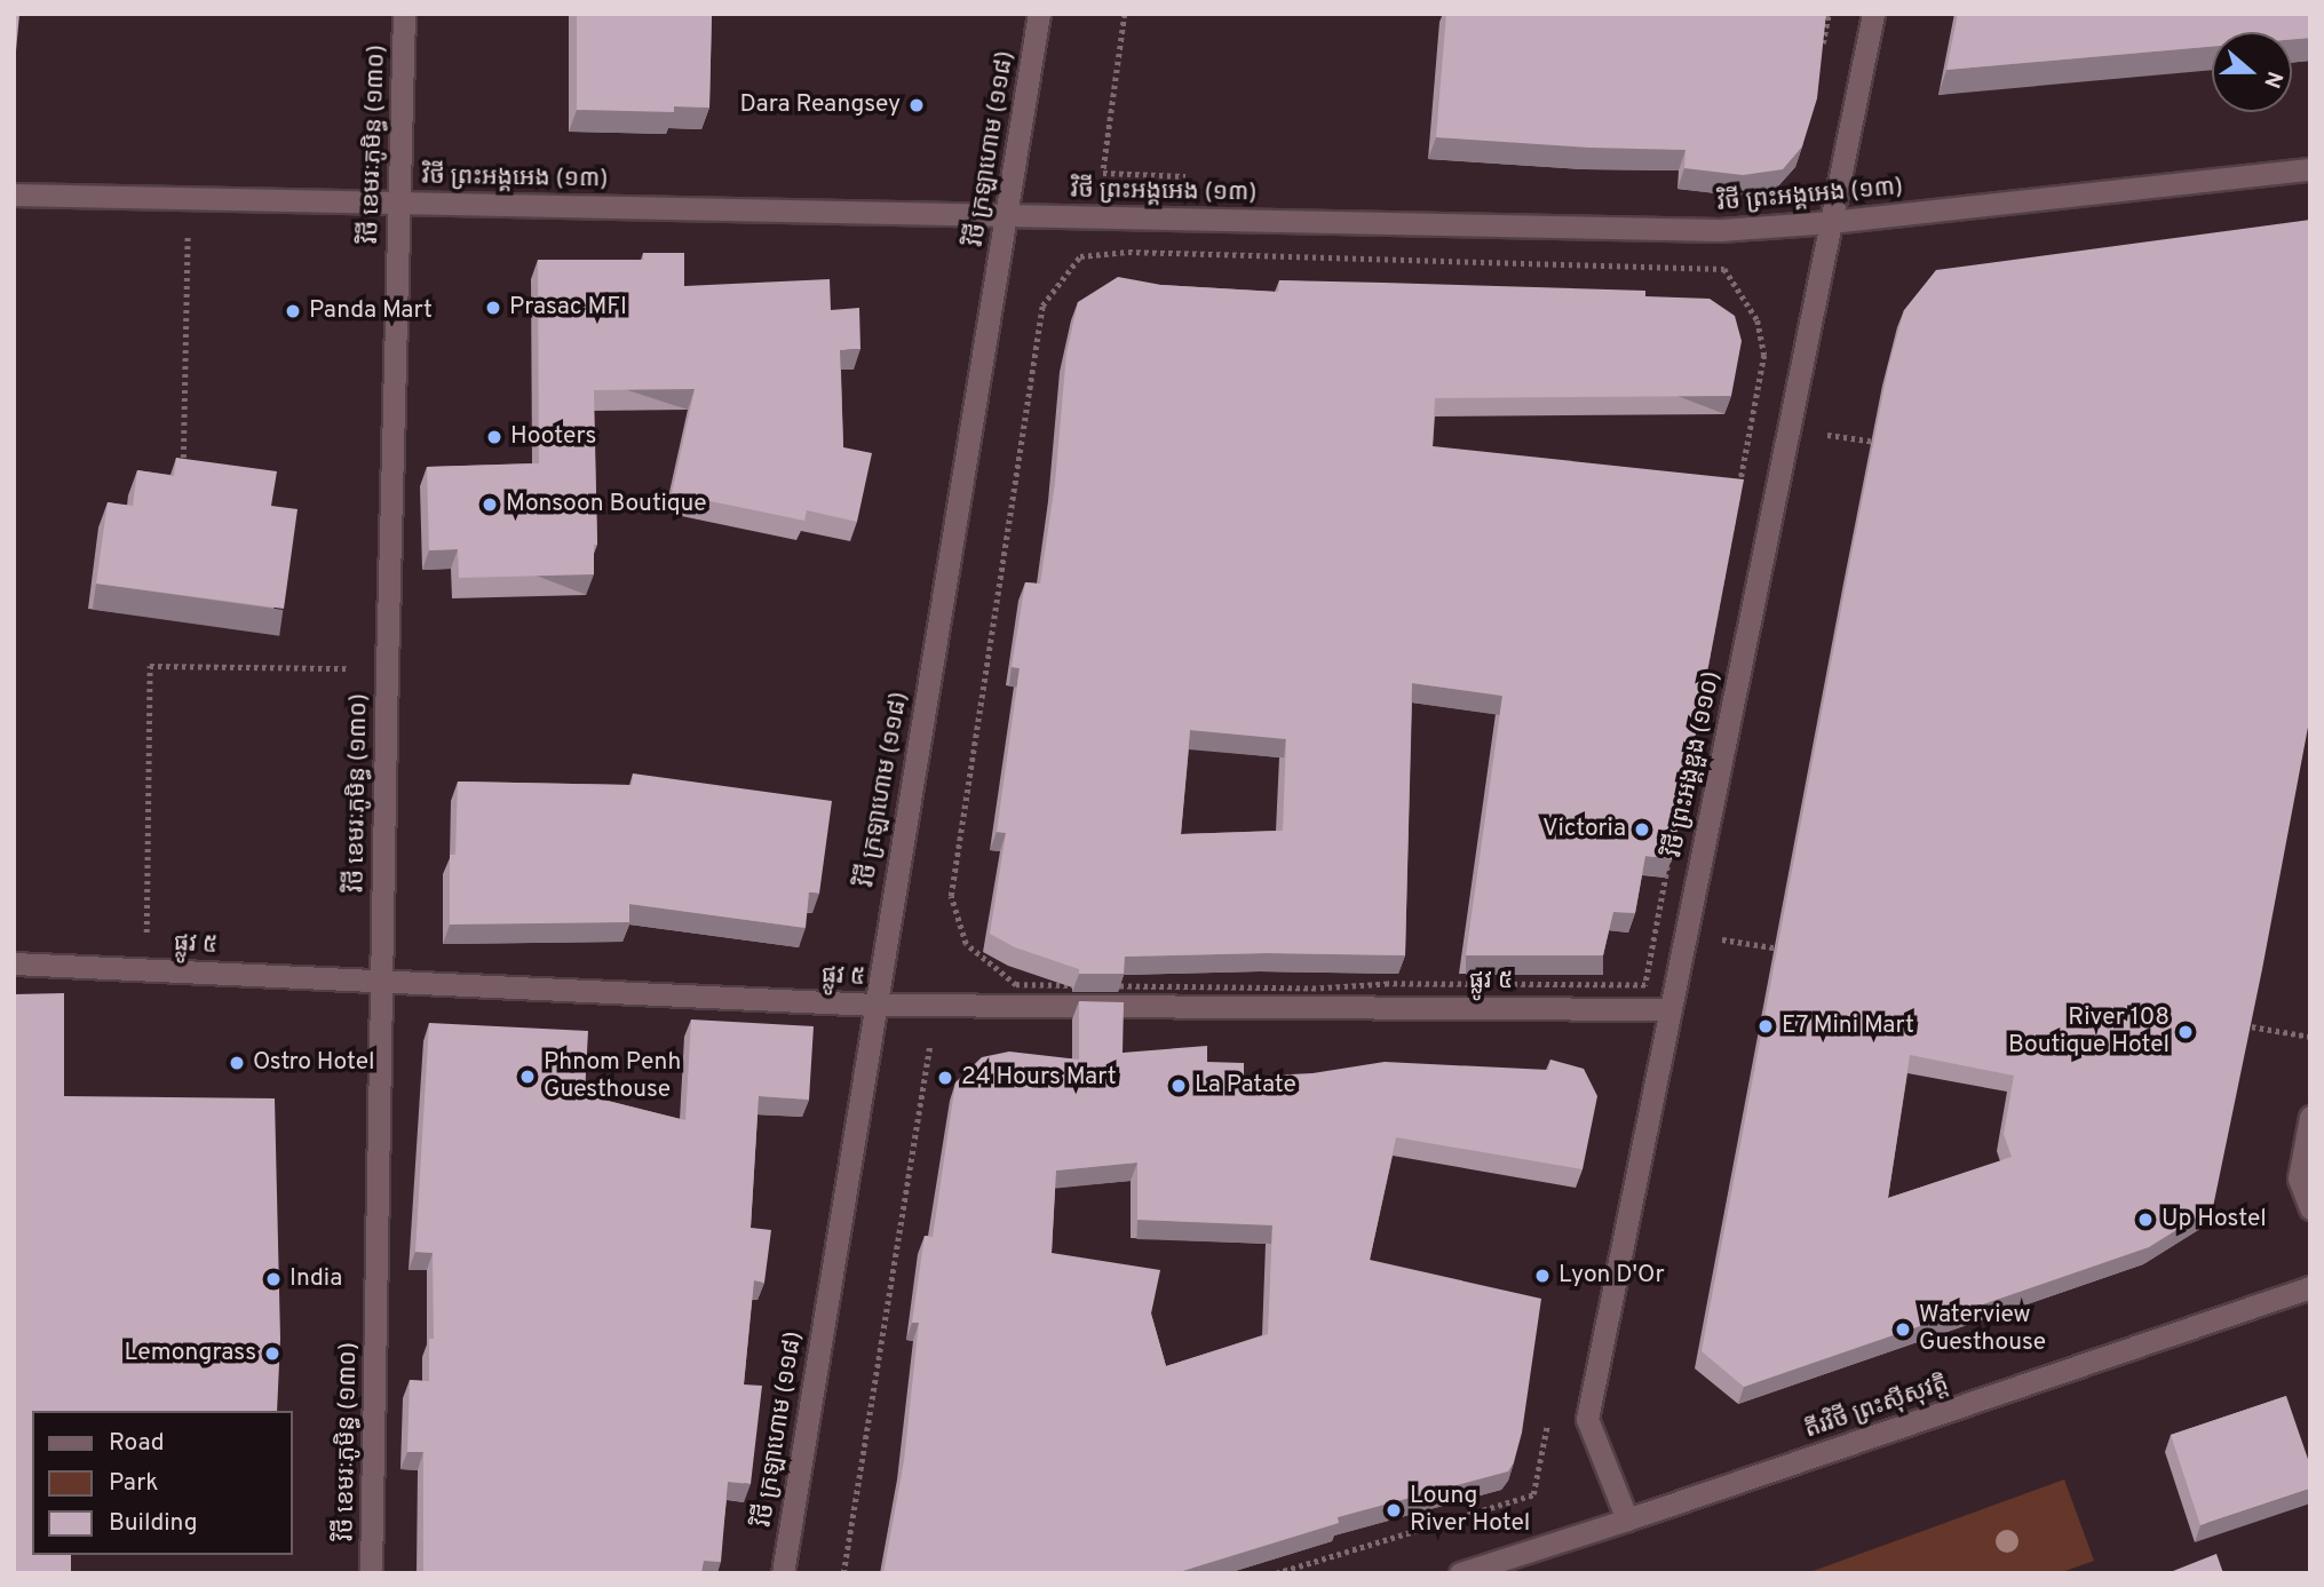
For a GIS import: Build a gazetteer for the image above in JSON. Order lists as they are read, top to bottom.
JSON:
{
  "streets": {
    "street": [
      "វិថី ខេមរៈភូមិន្ធ (១៣០)",
      "វិថី ក្រឡាហោម (១១៨)",
      "វិថី ព្រះអង្គអេង (១៣)",
      "វិថី ព្រះអង្គឌួង (១១០)",
      "ផ្លូវ ៥",
      "តីរវិថី ព្រះស៊ីសុវត្តិ"
    ]
  },
  "crossings": [
    ["វិថី ខេមរៈភូមិន្ធ (១៣០)", "វិថី ព្រះអង្គអេង (១៣)"],
    ["វិថី ខេមរៈភូមិន្ធ (១៣០)", "ផ្លូវ ៥"],
    ["វិថី ក្រឡាហោម (១១៨)", "វិថី ព្រះអង្គអេង (១៣)"],
    ["វិថី ក្រឡាហោម (១១៨)", "ផ្លូវ ៥"],
    ["វិថី ព្រះអង្គអេង (១៣)", "វិថី ព្រះអង្គឌួង (១១០)"],
    ["វិថី ព្រះអង្គឌួង (១១០)", "ផ្លូវ ៥"],
    ["វិថី ព្រះអង្គឌួង (១១០)", "តីរវិថី ព្រះស៊ីសុវត្តិ"]
  ],
  "places": [
    "Dara Reangsey",
    "Prasac MFI",
    "Panda Mart",
    "Hooters",
    "Monsoon Boutique",
    "Victoria",
    "E7 Mini Mart",
    "River 108 Boutique Hotel",
    "Ostro Hotel",
    "Phnom Penh Guesthouse",
    "24 Hours Mart",
    "La Patate",
    "Up Hostel",
    "Lyon D'Or",
    "India",
    "Waterview Guesthouse",
    "Lemongrass",
    "Loung River Hotel"
  ],
  "legend": ["Road", "Park", "Building"],
  "north": "right"
}
